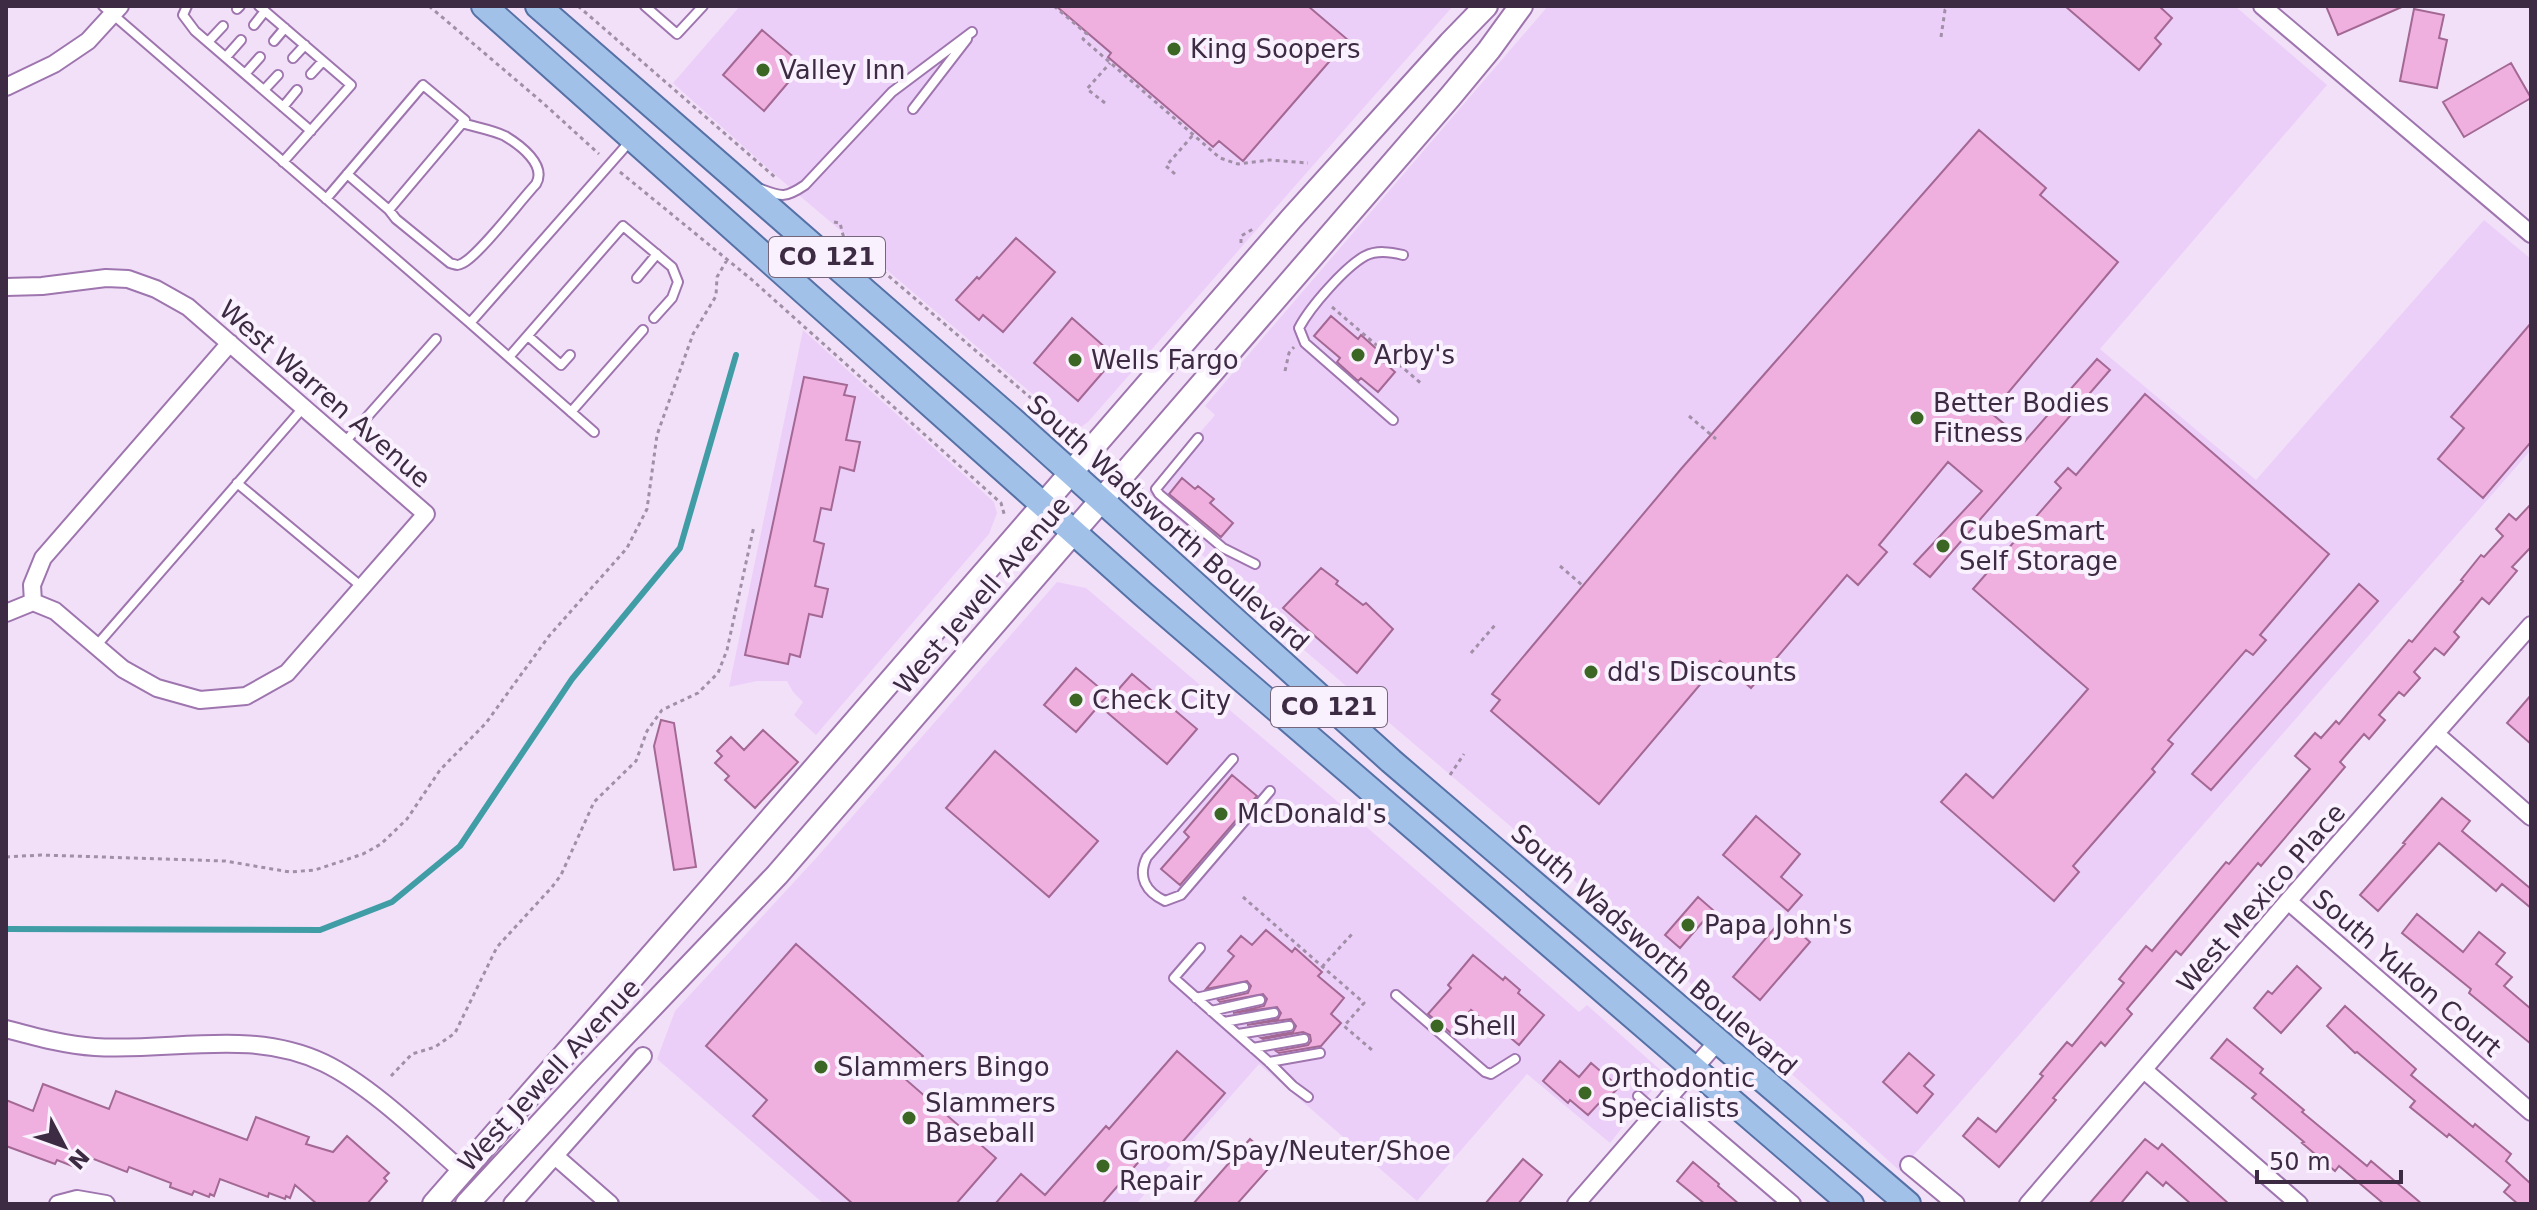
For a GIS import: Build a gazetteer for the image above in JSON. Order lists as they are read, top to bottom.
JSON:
{
  "streets": {
    "main road": ["CO 121", "South Wadsworth Boulevard", "West Jewell Avenue"],
    "street": ["West Warren Avenue", "West Mexico Place", "South Yukon Court"]
  },
  "crossings": [
    ["CO 121", "West Jewell Avenue"],
    ["South Wadsworth Boulevard", "West Jewell Avenue"],
    ["West Mexico Place", "South Yukon Court"]
  ],
  "places": [
    "King Soopers",
    "Valley Inn",
    "Arby's",
    "Wells Fargo",
    "Better Bodies Fitness",
    "CubeSmart Self Storage",
    "dd's Discounts",
    "Check City",
    "McDonald's",
    "Papa John's",
    "Shell",
    "Slammers Bingo",
    "Orthodontic Specialists",
    "Slammers Baseball",
    "Groom/Spay/Neuter/Shoe Repair"
  ],
  "scale_bar": "50 m",
  "north": "bottom right"
}
